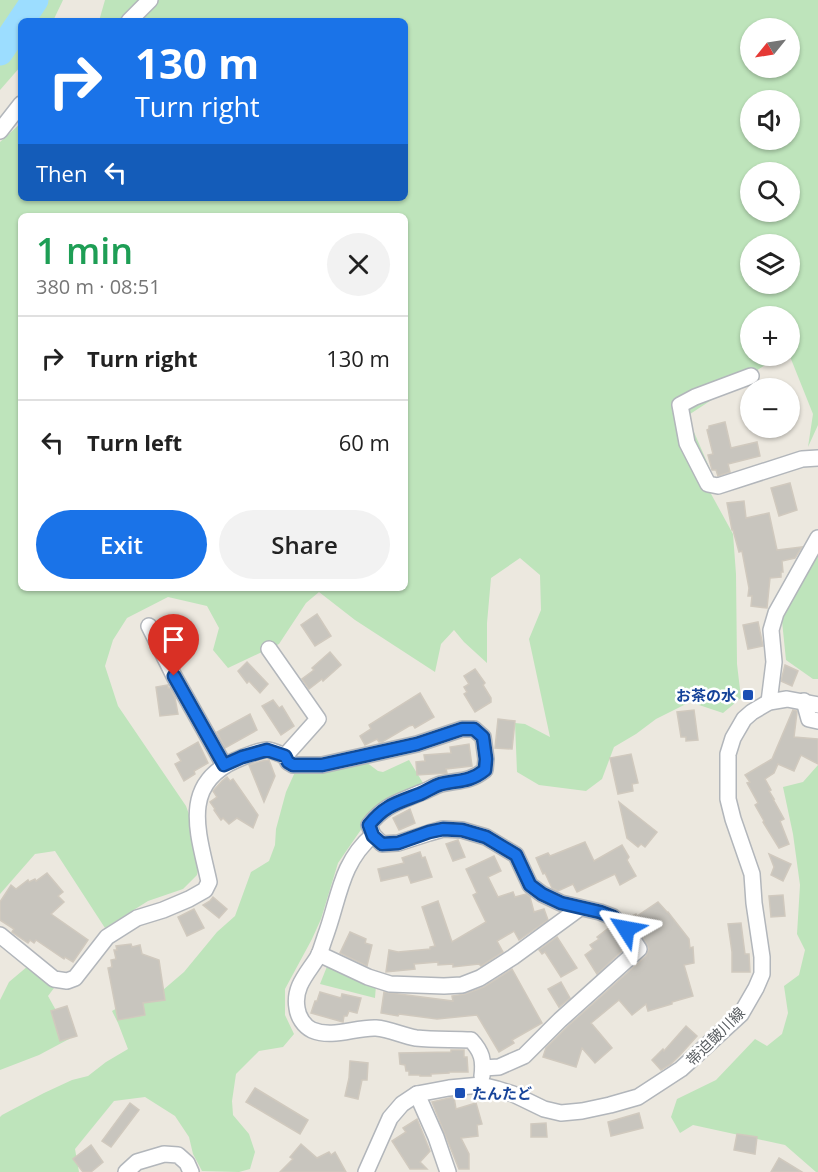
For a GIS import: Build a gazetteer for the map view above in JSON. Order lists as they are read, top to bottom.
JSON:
{
  "streets": {
    "street": ["帯迫皷川線"]
  },
  "places": {
    "transit": ["お茶の水", "たんたど"]
  },
  "north": "bottom left",
  "page": {
    "map_buttons": ["+", "−"],
    "turn": ["130 m", "Turn right"],
    "then": "Then",
    "heading": ["1 min", "380 m · 08:51"],
    "list": [
      {
        "name": "Turn right",
        "value": "130 m"
      },
      {
        "name": "Turn left",
        "value": "60 m"
      }
    ],
    "buttons": ["Exit", "Share"]
  }
}
